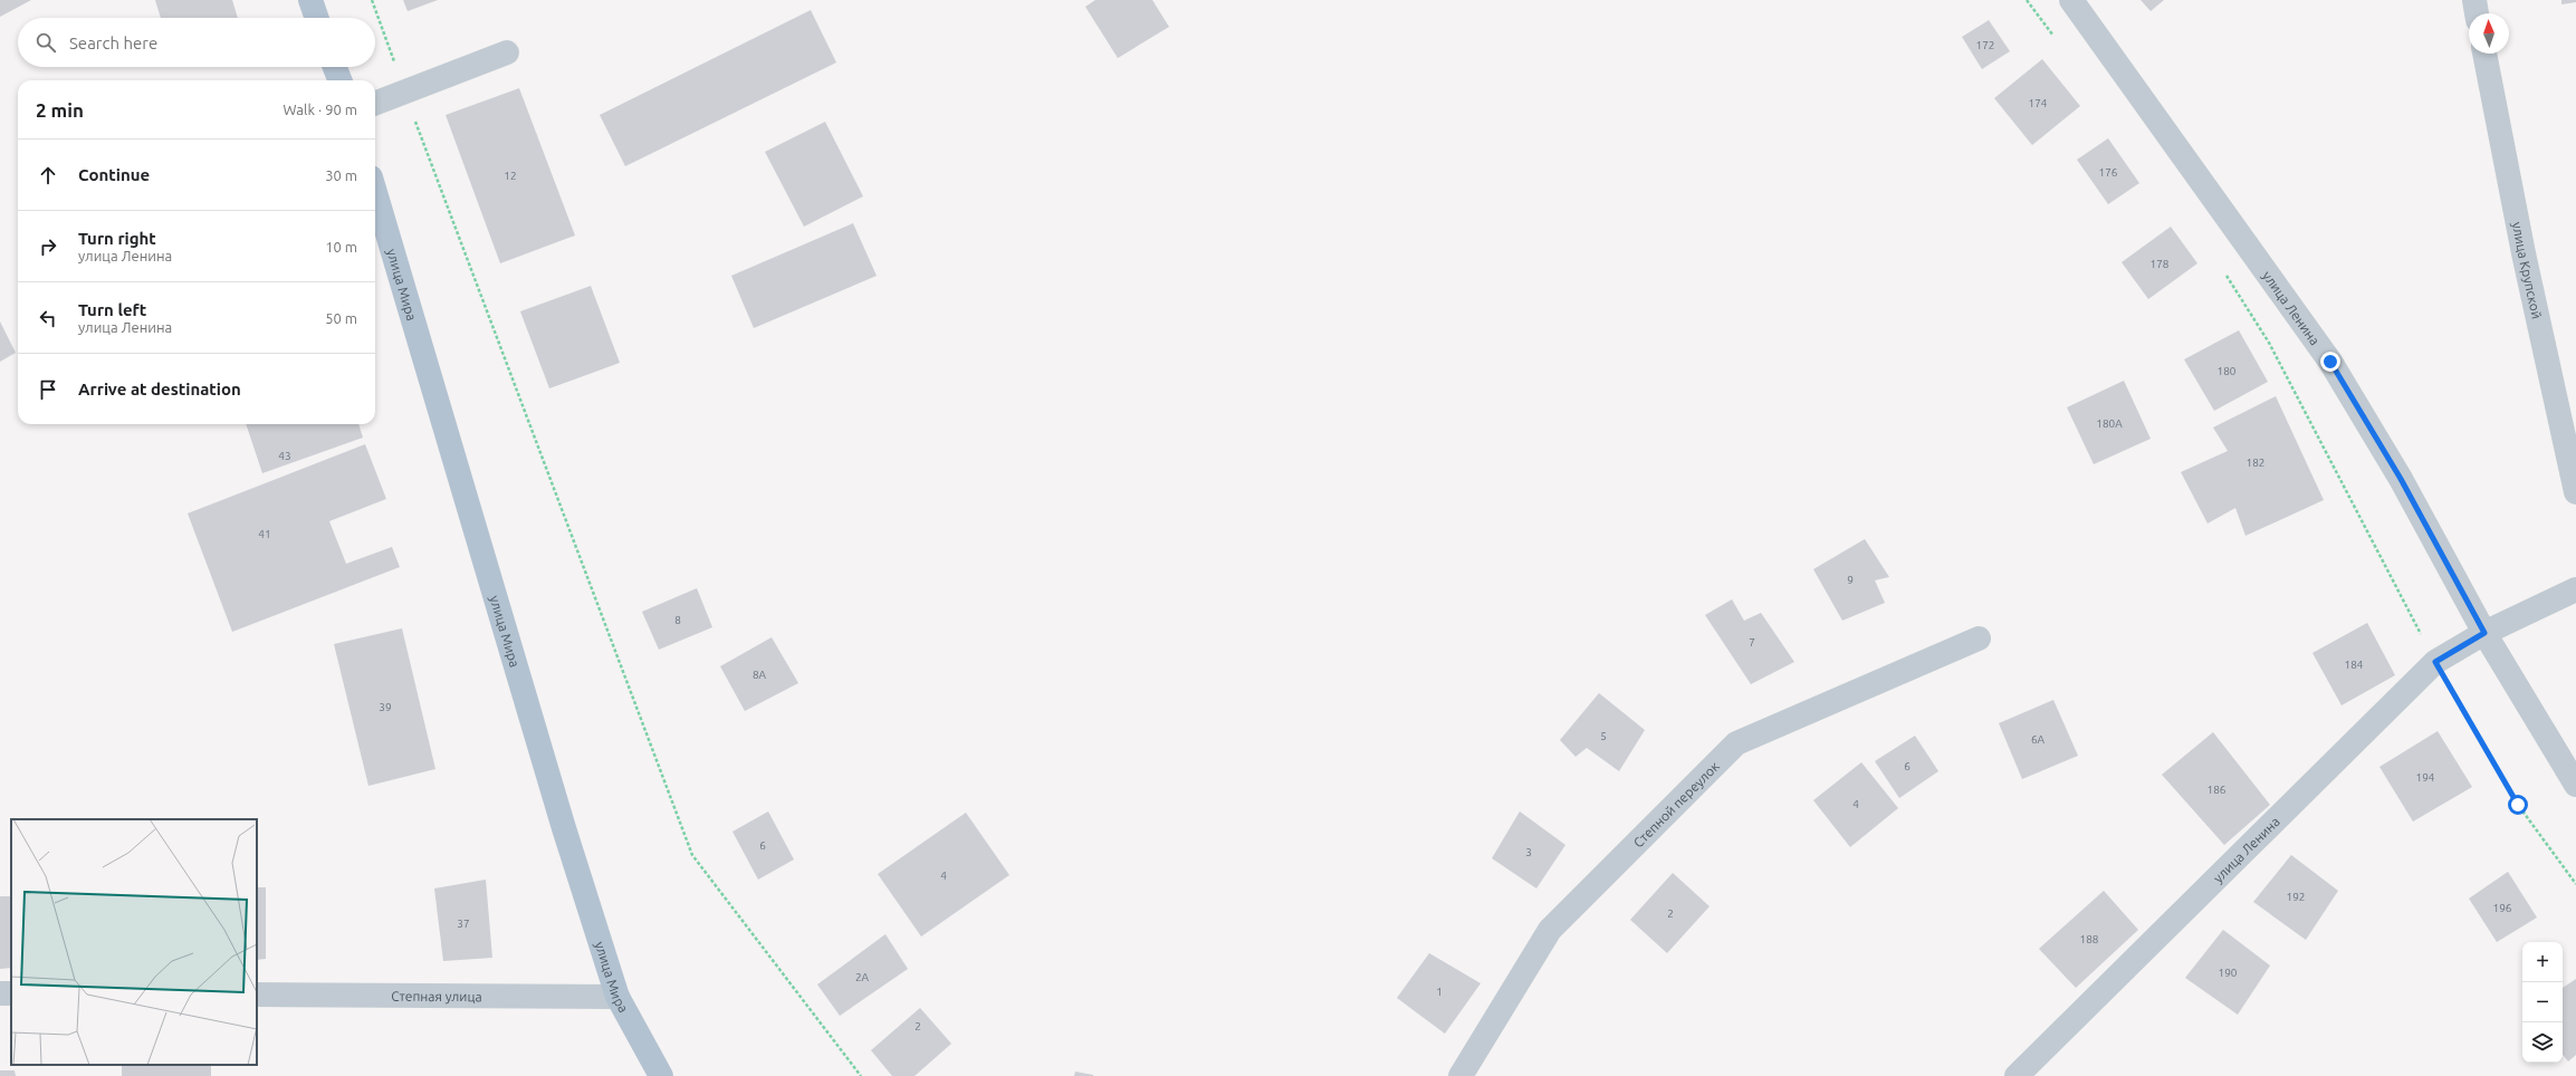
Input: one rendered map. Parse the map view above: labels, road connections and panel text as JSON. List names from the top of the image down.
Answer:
{
  "streets": {
    "main road": ["улица Мира"],
    "street": [
      "улица Крупской",
      "улица Ленина",
      "Степной переулок",
      "Степная улица"
    ]
  },
  "crossings": [
    ["улица Мира", "Степная улица"]
  ],
  "house_numbers": [
    "172",
    "174",
    "176",
    "12",
    "178",
    "180",
    "180А",
    "43",
    "182",
    "41",
    "9",
    "8",
    "7",
    "184",
    "8А",
    "39",
    "5",
    "6А",
    "6",
    "194",
    "186",
    "4",
    "6",
    "3",
    "4",
    "192",
    "196",
    "2",
    "37",
    "188",
    "190",
    "2А",
    "1",
    "2"
  ],
  "north": "top",
  "page": {
    "search": "Search here",
    "heading": ["2 min", "Walk · 90 m"],
    "list": [
      ["Continue", "30 m"],
      ["Turn right", "улица Ленина", "10 m"],
      ["Turn left", "улица Ленина", "50 m"],
      "Arrive at destination"
    ],
    "map_buttons": ["+", "−"]
  }
}
